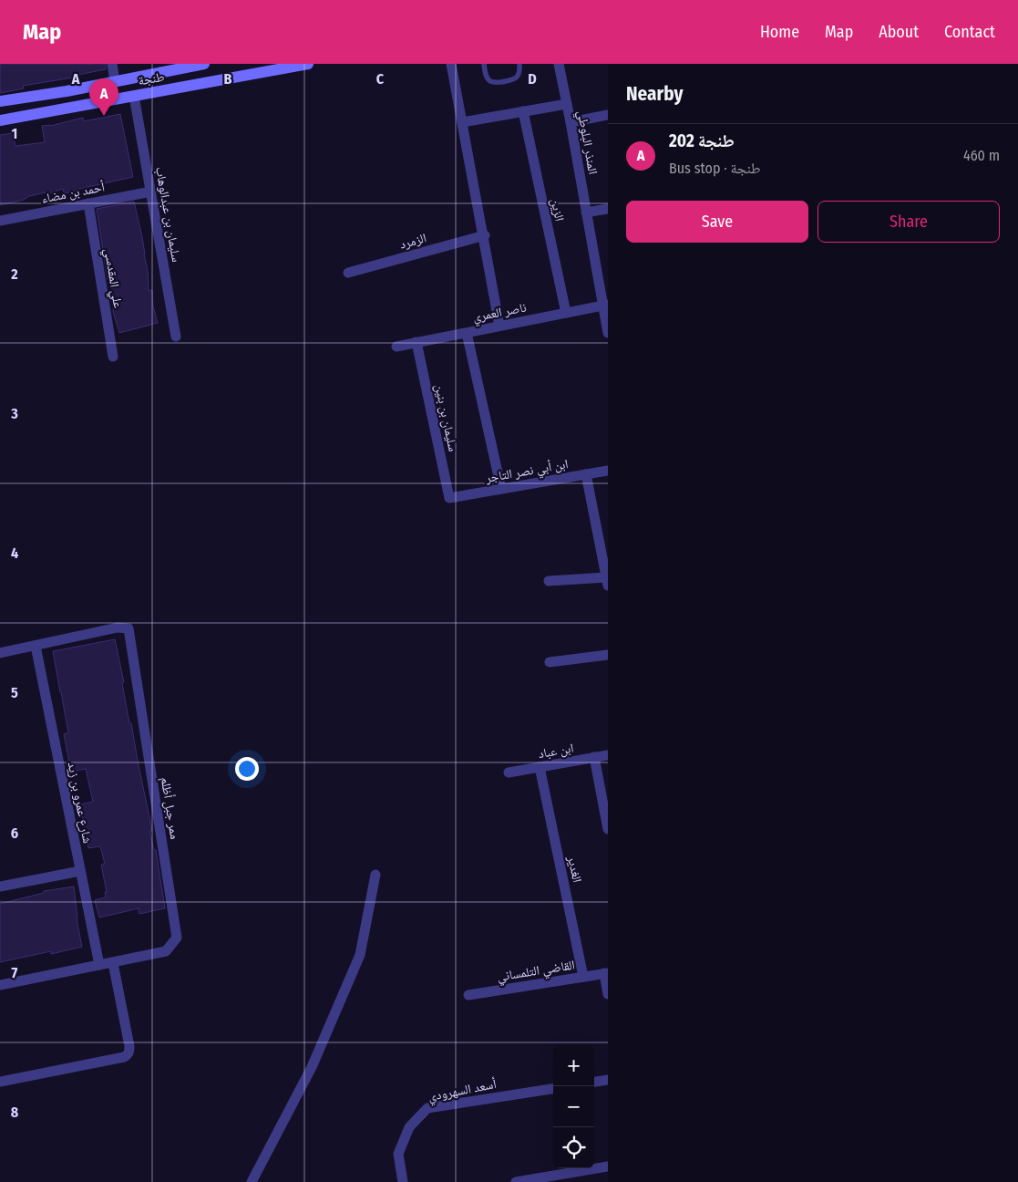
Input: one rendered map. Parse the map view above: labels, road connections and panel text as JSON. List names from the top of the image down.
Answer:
{
  "streets": {
    "street": [
      "طنجة",
      "المنذر البلوطي",
      "أحمد بن مضاء",
      "الزين",
      "سليمان بن عبدالوهاب",
      "الزمرد",
      "علي المقدسي",
      "ناصر العمري",
      "سليمان بن بنين",
      "ابن أبي نصر التاجر",
      "ابن عباد",
      "شارع عمرو بن زيد",
      "ممر جبل أظلم",
      "الغدير",
      "القاضي التلمساني",
      "أسعد السهرودي"
    ]
  },
  "crossings": [
    ["طنجة", "سليمان بن عبدالوهاب"],
    ["المنذر البلوطي", "ناصر العمري"],
    ["أحمد بن مضاء", "سليمان بن عبدالوهاب"],
    ["أحمد بن مضاء", "علي المقدسي"],
    ["الزين", "ناصر العمري"],
    ["ناصر العمري", "سليمان بن بنين"],
    ["سليمان بن بنين", "ابن أبي نصر التاجر"],
    ["ابن عباد", "الغدير"],
    ["شارع عمرو بن زيد", "ممر جبل أظلم"],
    ["الغدير", "القاضي التلمساني"]
  ],
  "page": {
    "header": "Map",
    "nav": [
      "Home",
      "Map",
      "About",
      "Contact"
    ],
    "heading": "Nearby",
    "pins": "A",
    "list": [
      {
        "mark": "A",
        "name": "طنجة 202",
        "note": "Bus stop · طنجة",
        "value": "460 m"
      }
    ],
    "buttons": ["Save", "Share"],
    "map_buttons": ["+", "−"]
  },
  "grid": {
    "columns": [
      "A",
      "B",
      "C",
      "D"
    ],
    "rows": [
      "1",
      "2",
      "3",
      "4",
      "5",
      "6",
      "7",
      "8"
    ]
  }
}
